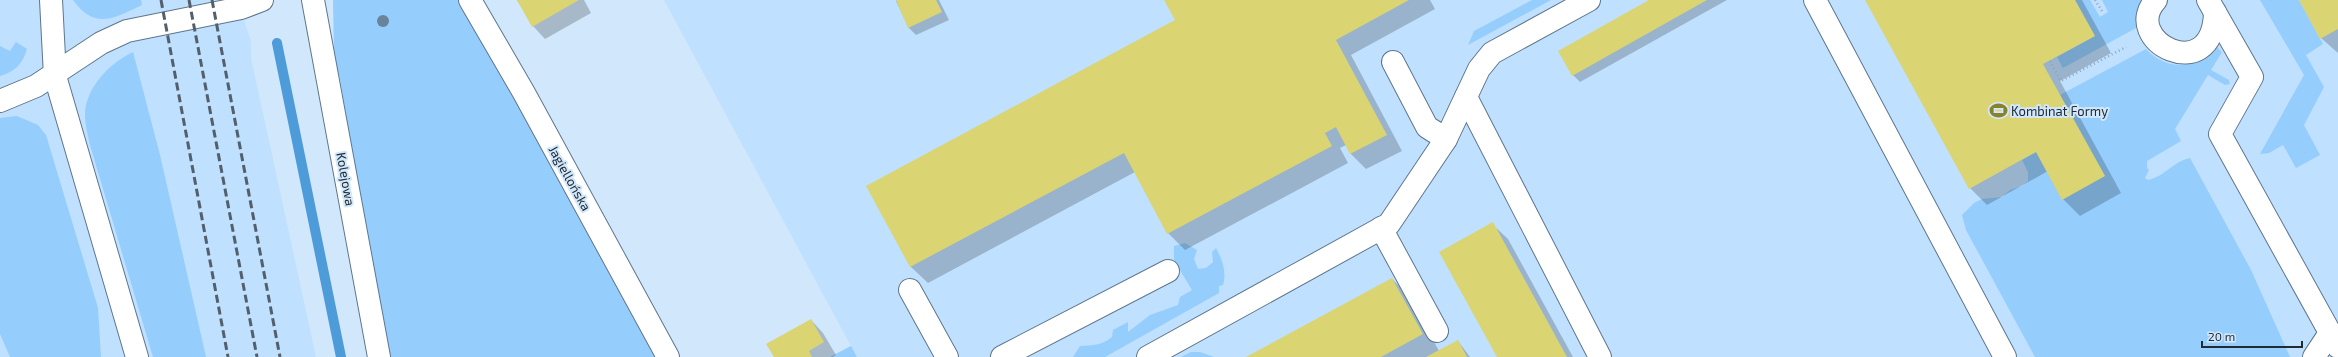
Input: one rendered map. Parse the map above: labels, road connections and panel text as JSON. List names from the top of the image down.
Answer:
{
  "streets": {
    "street": ["Jagiellońska", "Kolejowa"]
  },
  "places": {
    "sports": ["Kombinat Formy"]
  },
  "scale_bar": "20 m"
}
